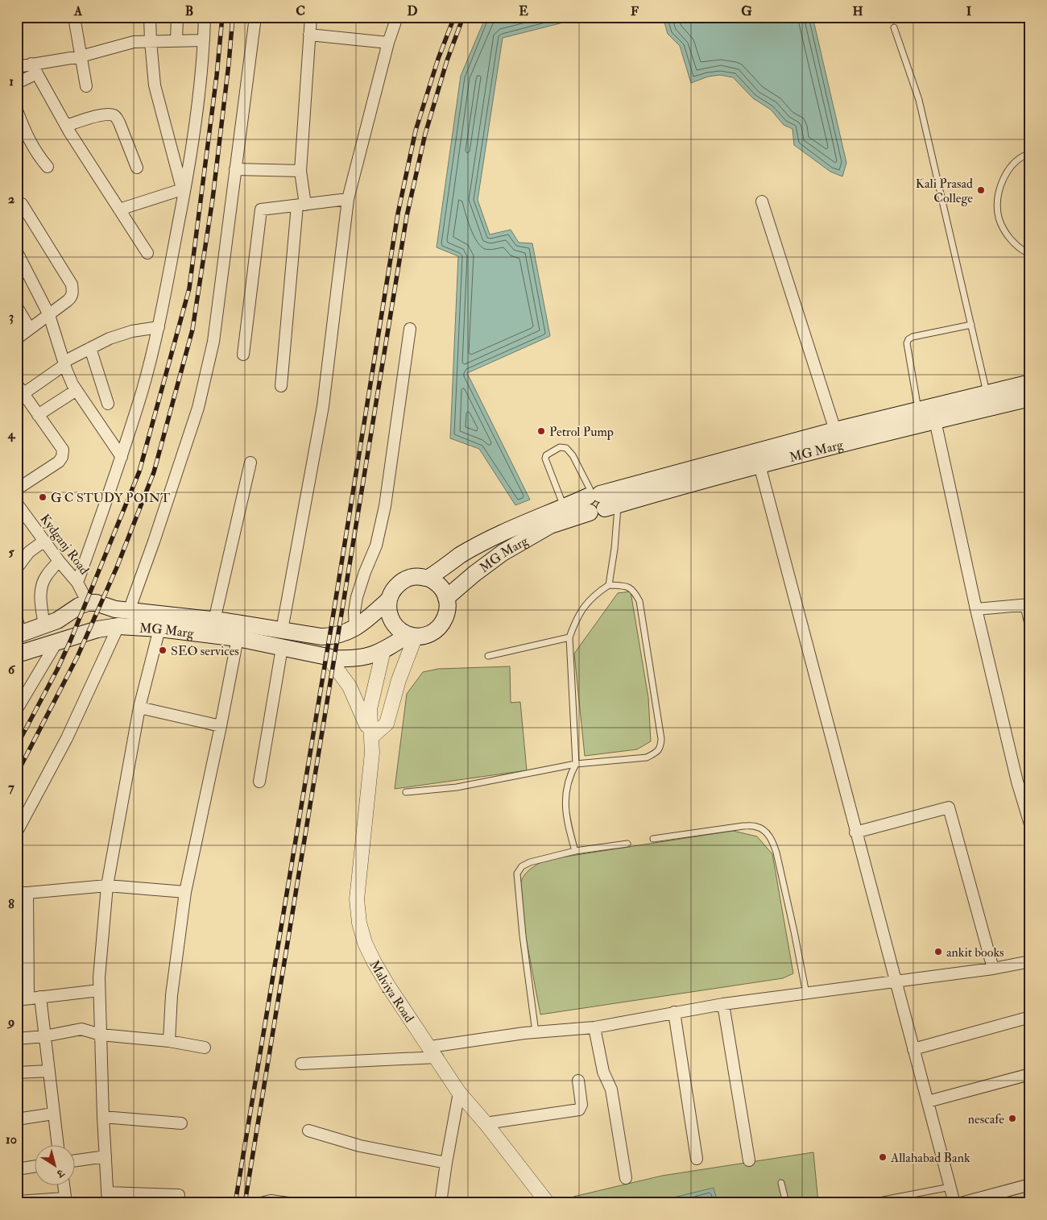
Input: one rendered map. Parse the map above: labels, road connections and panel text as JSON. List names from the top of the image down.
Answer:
{
  "streets": {
    "main road": ["MG Marg"],
    "street": ["Kydganj Road", "Malviya Road"]
  },
  "crossings": [
    ["MG Marg", "Kydganj Road"],
    ["MG Marg", "Malviya Road"]
  ],
  "places": [
    "Kali Prasad College",
    "Petrol Pump",
    "G C STUDY POINT",
    "SEO services",
    "ankit books",
    "nescafe",
    "Allahabad Bank"
  ],
  "north": "bottom right",
  "grid": {
    "columns": [
      "A",
      "B",
      "C",
      "D",
      "E",
      "F",
      "G",
      "H",
      "I"
    ],
    "rows": [
      "1",
      "2",
      "3",
      "4",
      "5",
      "6",
      "7",
      "8",
      "9",
      "10"
    ]
  }
}
